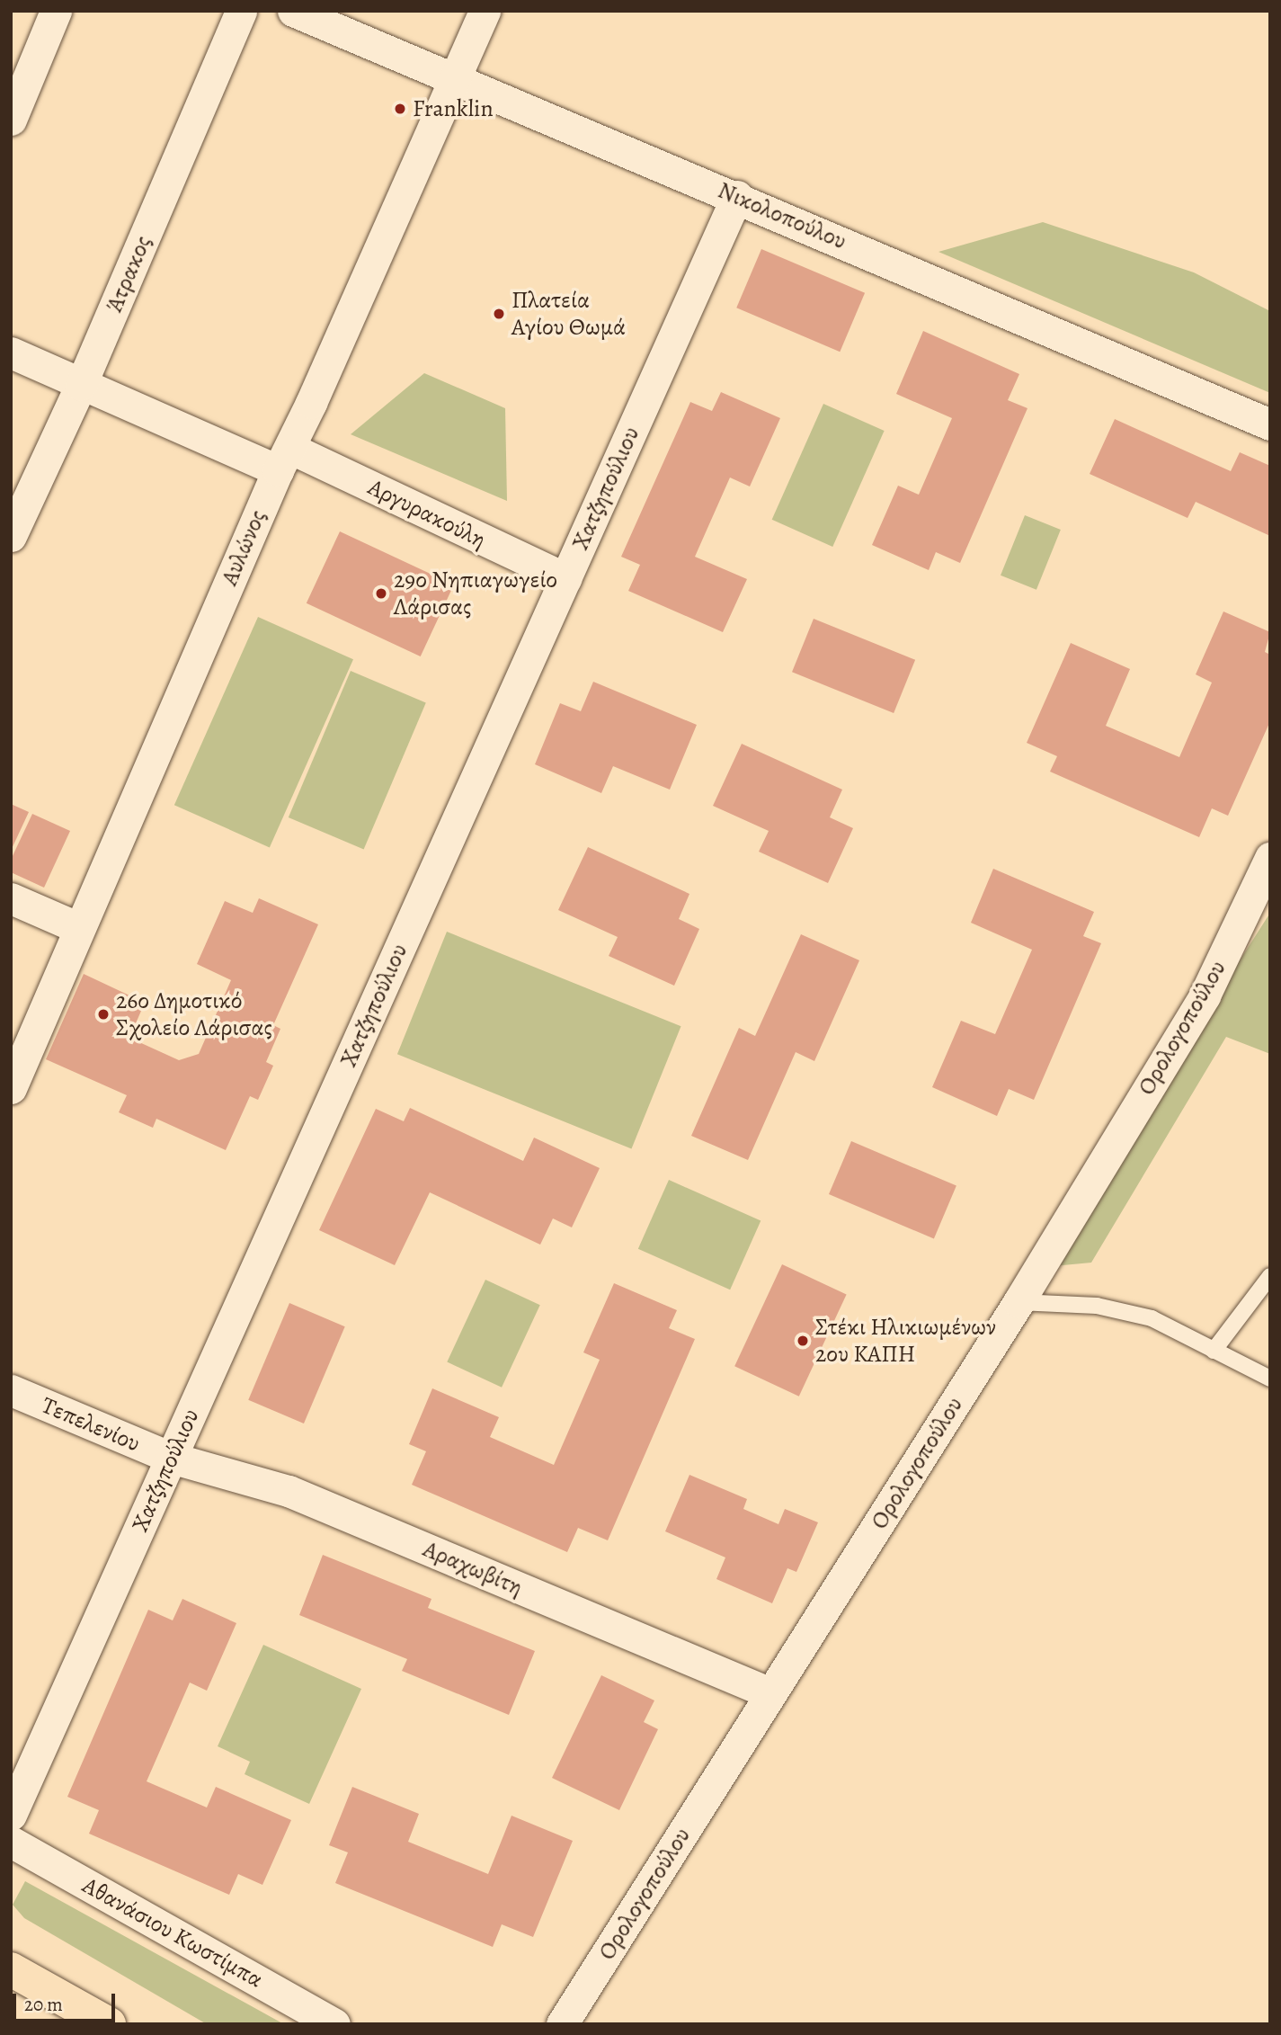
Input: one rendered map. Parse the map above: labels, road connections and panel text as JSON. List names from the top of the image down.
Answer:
{
  "streets": {
    "street": [
      "Νικολοπούλου",
      "Άτρακος",
      "Χατζηπούλιου",
      "Αργυρακούλη",
      "Αυλώνος",
      "Ορολογοπούλου",
      "Τεπελενίου",
      "Αραχωβίτη",
      "Αθανάσιου Κωστίμπα"
    ]
  },
  "crossings": [
    ["Νικολοπούλου", "Χατζηπούλιου"],
    ["Νικολοπούλου", "Αυλώνος"],
    ["Άτρακος", "Αργυρακούλη"],
    ["Χατζηπούλιου", "Αργυρακούλη"],
    ["Χατζηπούλιου", "Τεπελενίου"],
    ["Χατζηπούλιου", "Αραχωβίτη"],
    ["Αργυρακούλη", "Αυλώνος"],
    ["Ορολογοπούλου", "Αραχωβίτη"],
    ["Τεπελενίου", "Αραχωβίτη"]
  ],
  "places": [
    "Franklin",
    "Πλατεία Αγίου Θωμά",
    "29ο Νηπιαγωγείο Λάρισας",
    "26ο Δημοτικό Σχολείο Λάρισας",
    "Στέκι Ηλικιωμένων 2ου ΚΑΠΗ"
  ],
  "scale_bar": "20 m"
}
